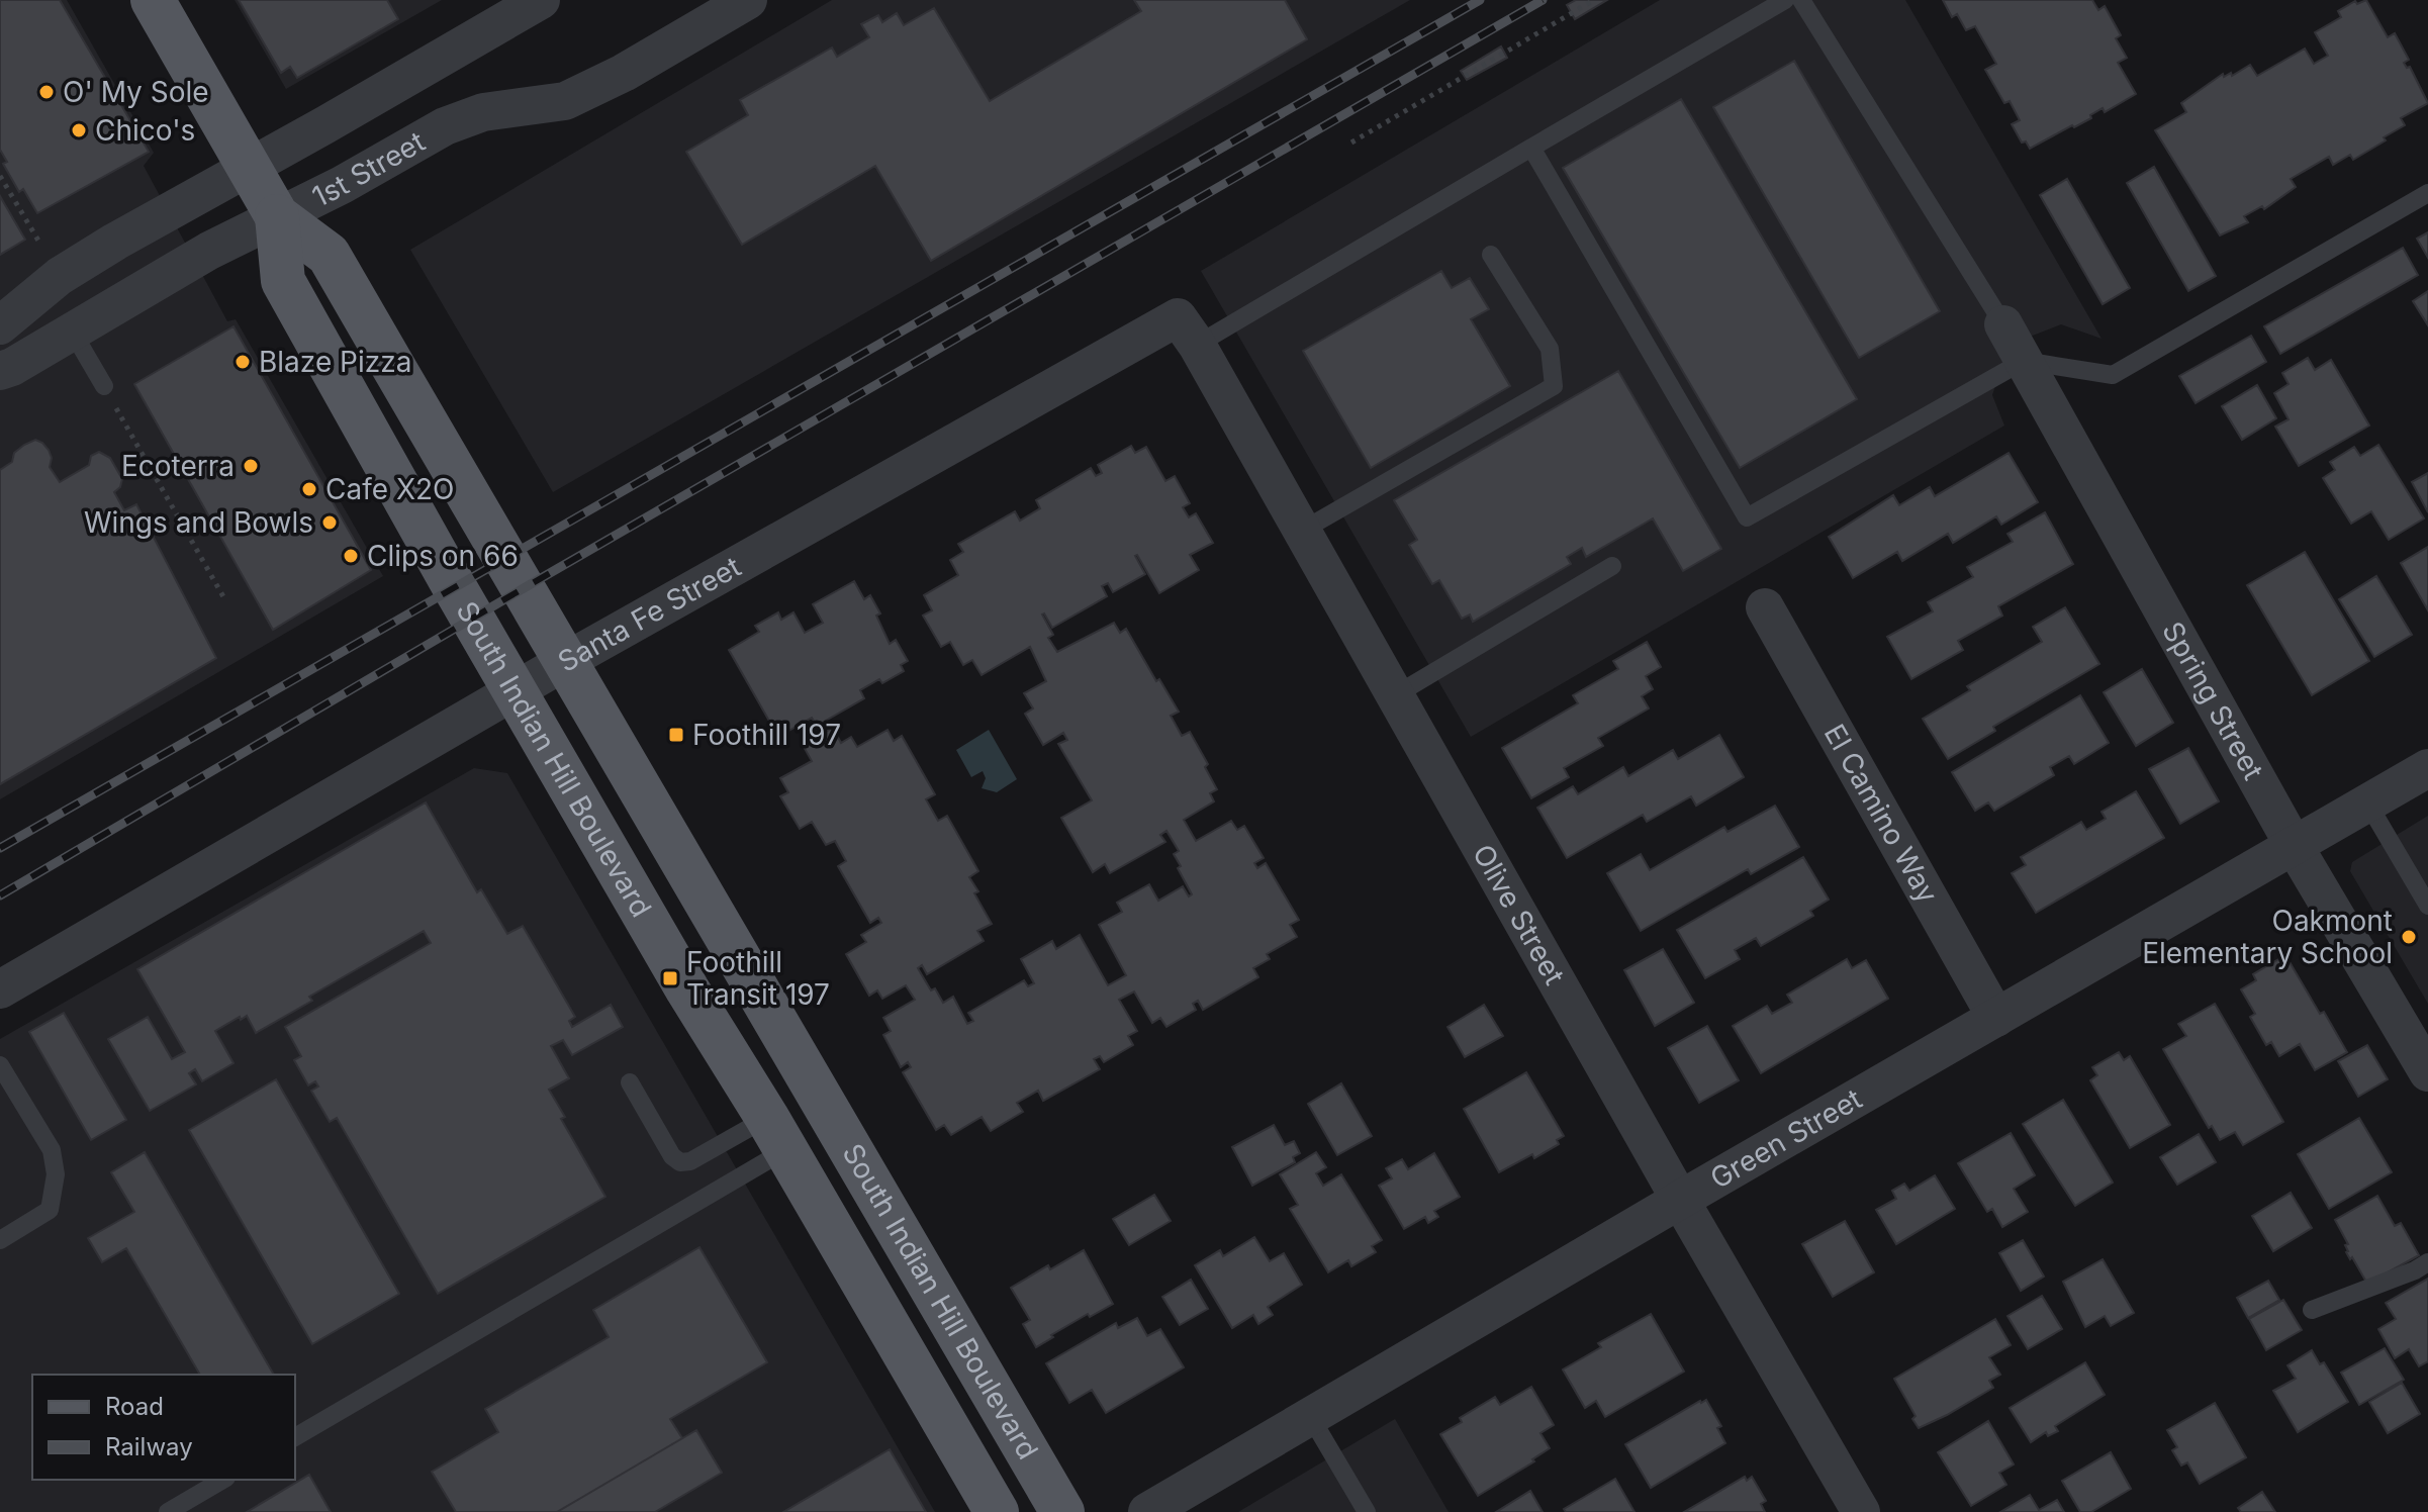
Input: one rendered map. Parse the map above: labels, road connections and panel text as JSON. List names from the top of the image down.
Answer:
{
  "streets": {
    "main road": ["South Indian Hill Boulevard"],
    "street": [
      "1st Street",
      "Santa Fe Street",
      "Spring Street",
      "El Camino Way",
      "Olive Street",
      "Green Street"
    ]
  },
  "crossings": [
    ["1st Street", "South Indian Hill Boulevard"],
    ["Santa Fe Street", "South Indian Hill Boulevard"],
    ["Santa Fe Street", "Olive Street"],
    ["Spring Street", "Green Street"],
    ["El Camino Way", "Green Street"],
    ["Olive Street", "Green Street"]
  ],
  "places": {
    "other": [
      "O' My Sole",
      "Chico's",
      "Blaze Pizza",
      "Ecoterra",
      "Cafe X2O",
      "Wings and Bowls",
      "Clips on 66",
      "Oakmont Elementary School"
    ],
    "transit": ["Foothill 197", "Foothill Transit 197"]
  },
  "legend": ["Road", "Railway"]
}
